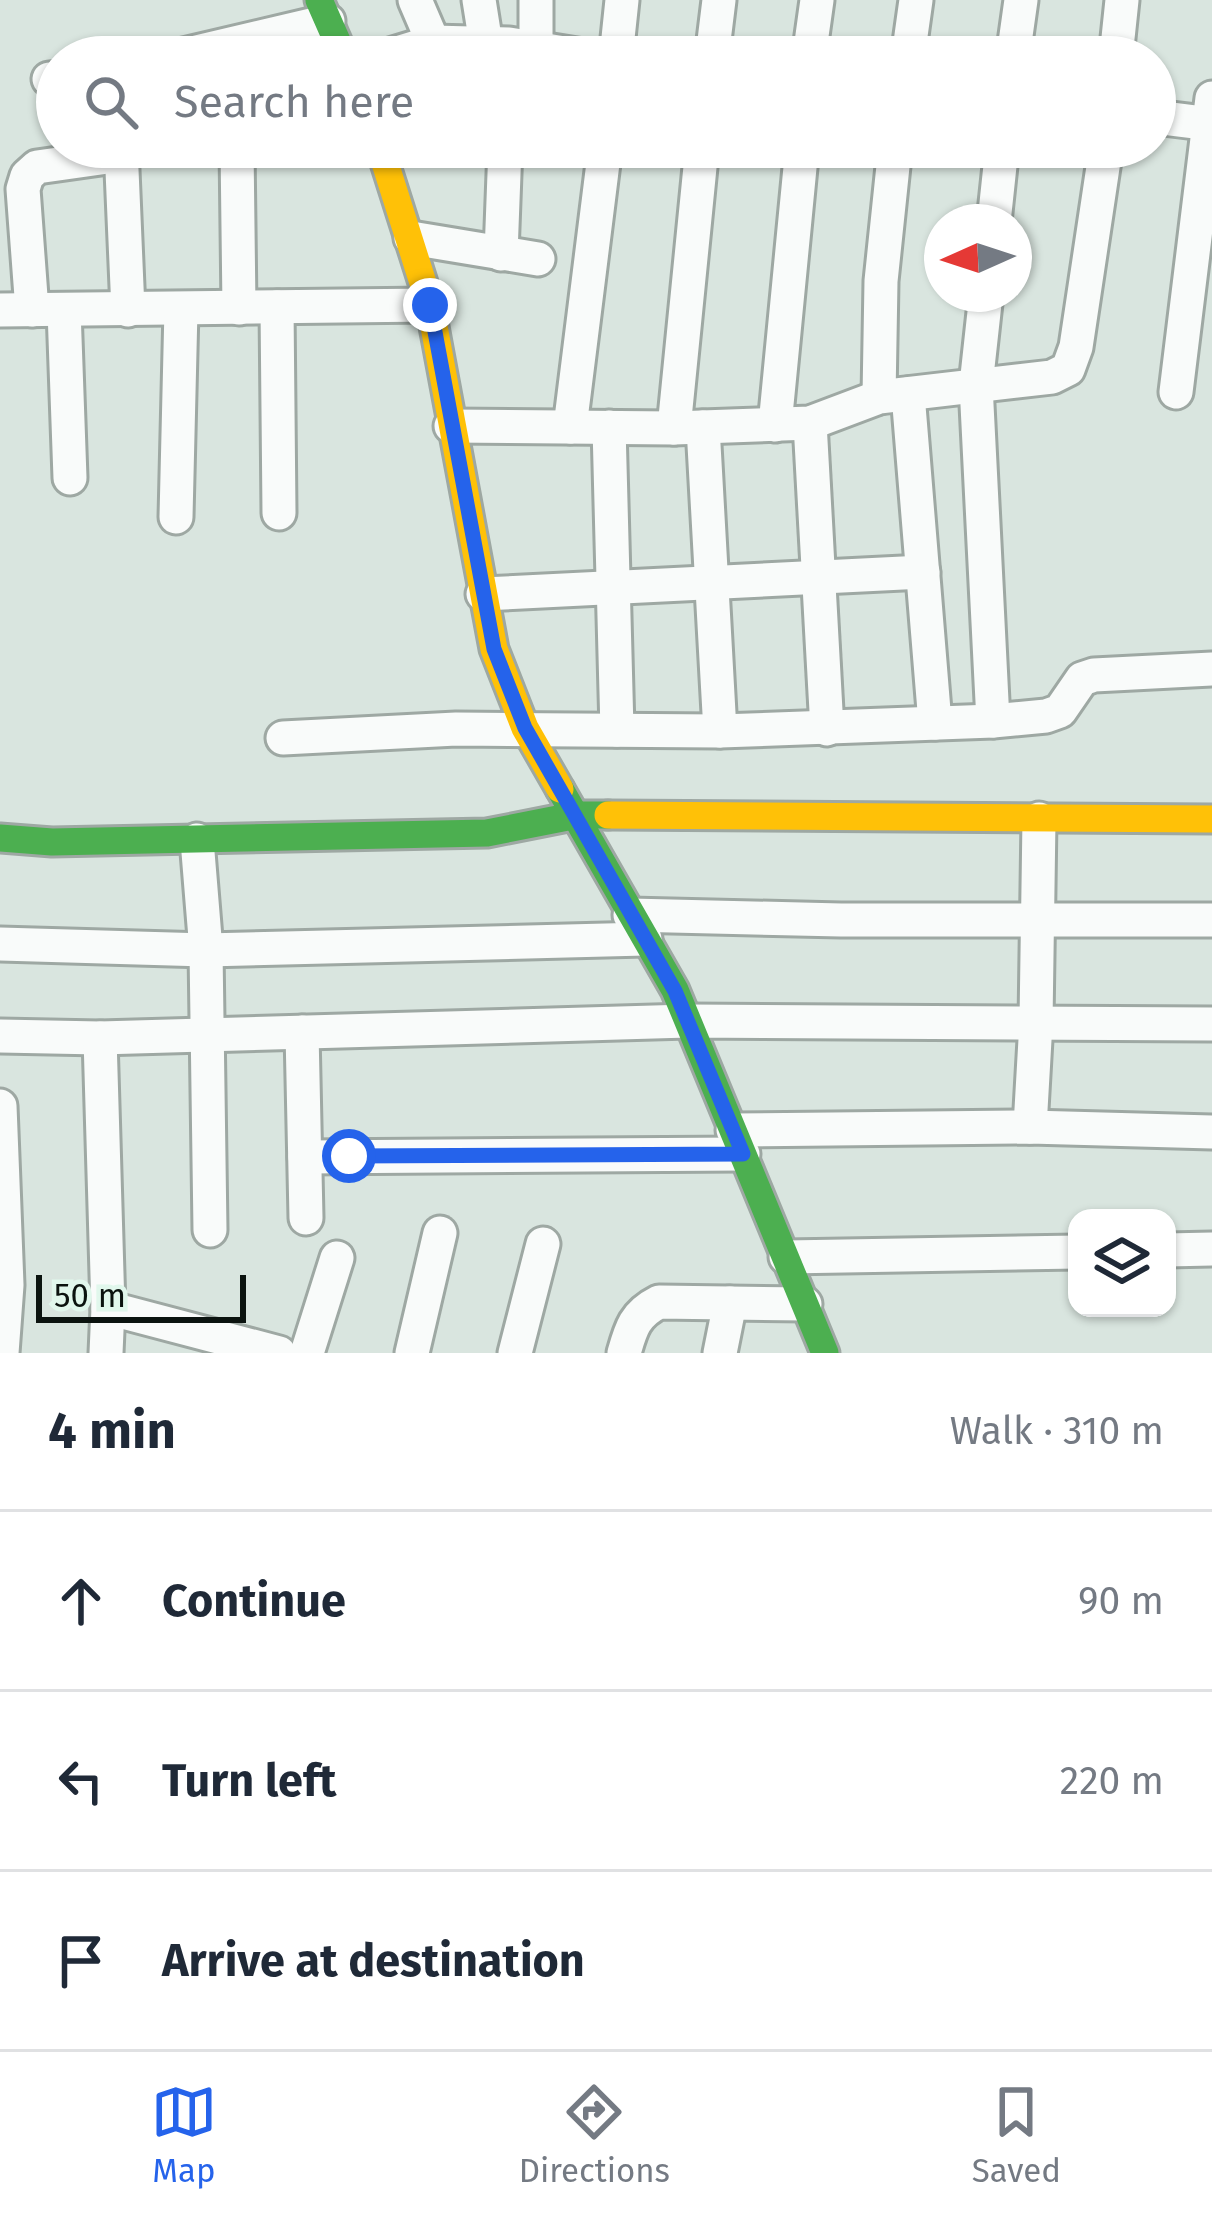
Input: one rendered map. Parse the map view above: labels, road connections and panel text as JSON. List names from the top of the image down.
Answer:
{
  "scale_bar": "50 m",
  "north": "left",
  "page": {
    "search": "Search here",
    "scale": "50 m",
    "heading": ["4 min", "Walk · 310 m"],
    "list": [
      ["Continue", "90 m"],
      ["Turn left", "220 m"],
      "Arrive at destination"
    ],
    "nav": ["Map", "Directions", "Saved"]
  }
}
